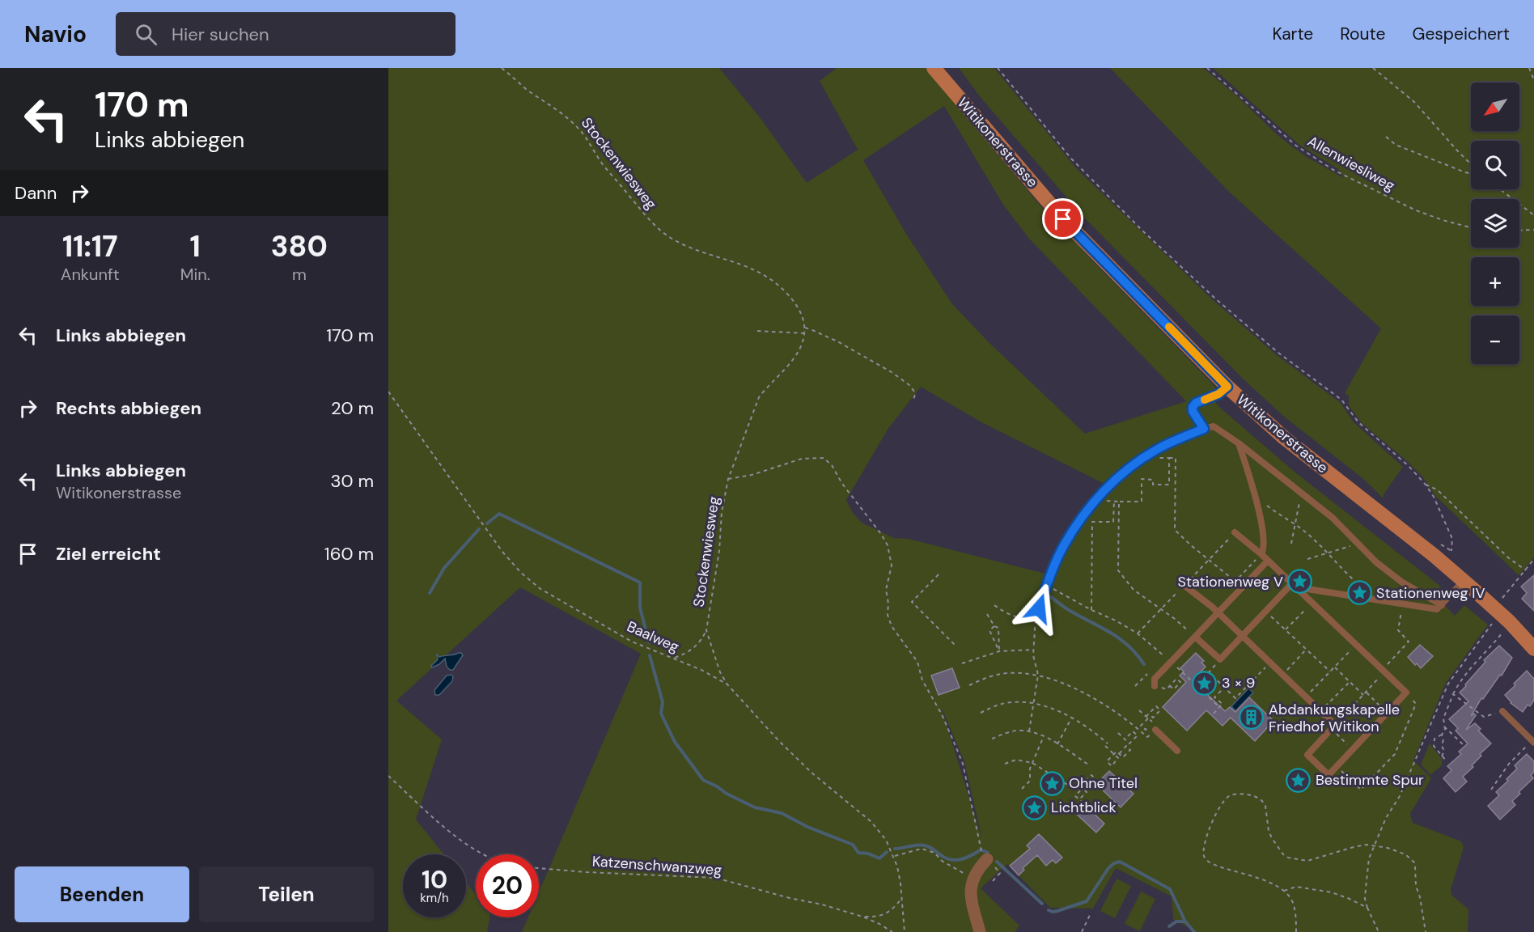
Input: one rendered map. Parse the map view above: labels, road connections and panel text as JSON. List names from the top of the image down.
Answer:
{
  "streets": {
    "main road": ["Witikonerstrasse"],
    "path": [
      "Stockenwiesweg",
      "Allenwiesliweg",
      "Baalweg",
      "Katzenschwanzweg"
    ]
  },
  "crossings": [
    ["Stockenwiesweg", "Baalweg"]
  ],
  "places": {
    "place": [
      "Stationenweg V",
      "Stationenweg IV",
      "3 × 9",
      "Bestimmte Spur",
      "Ohne Titel",
      "Lichtblick"
    ],
    "building": ["Abdankungskapelle Friedhof Witikon"]
  },
  "north": "bottom left",
  "page": {
    "header": "Navio",
    "search": "Hier suchen",
    "nav": ["Karte", "Route", "Gespeichert"],
    "turn": ["170 m", "Links abbiegen"],
    "map_buttons": ["+", "−"],
    "then": "Dann",
    "eta": [
      "11:17",
      "Ankunft",
      "1",
      "Min.",
      "380",
      "m"
    ],
    "list": [
      {
        "name": "Links abbiegen",
        "value": "170 m"
      },
      {
        "name": "Rechts abbiegen",
        "value": "20 m"
      },
      {
        "name": "Links abbiegen",
        "note": "Witikonerstrasse",
        "value": "30 m"
      },
      {
        "name": "Ziel erreicht",
        "value": "160 m"
      }
    ],
    "speed": "10 km/h",
    "limit": "20",
    "buttons": ["Beenden", "Teilen"]
  }
}
